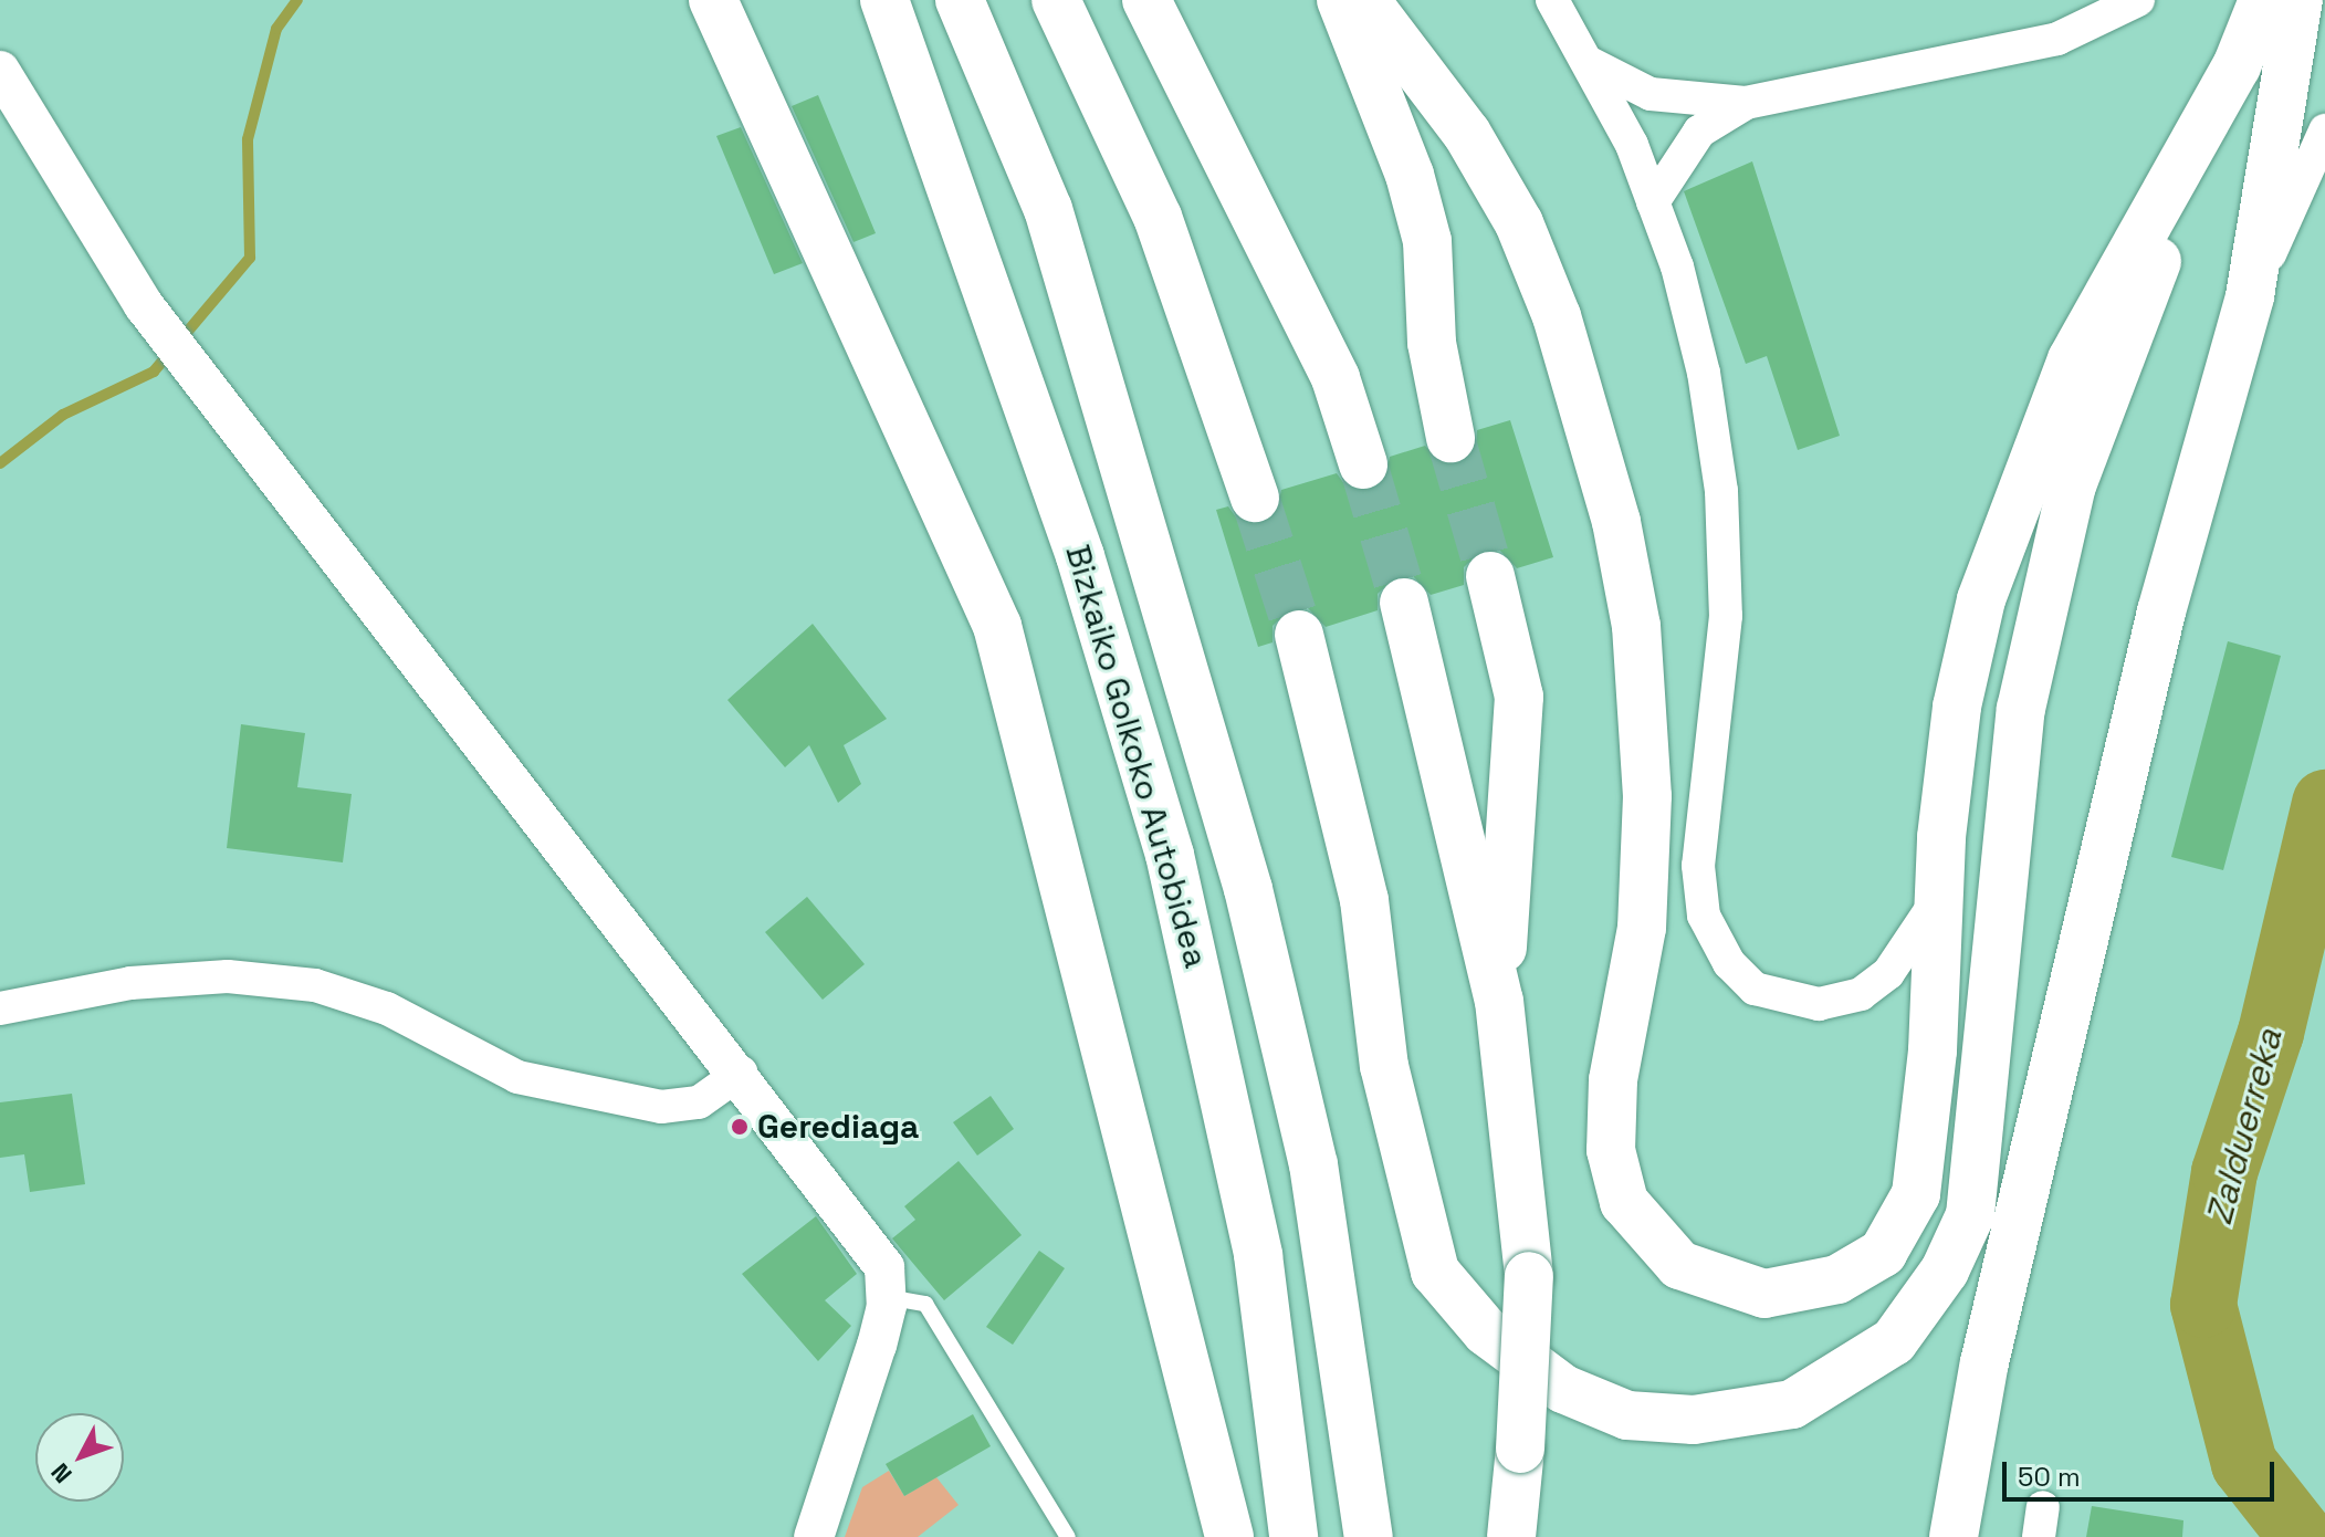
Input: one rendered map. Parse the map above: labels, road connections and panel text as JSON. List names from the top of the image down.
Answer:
{
  "streets": {
    "highway": ["Bizkaiko Golkoko Autobidea"]
  },
  "water": ["Zalduerreka"],
  "places": ["Gerediaga"],
  "scale_bar": "50 m",
  "north": "bottom left"
}
